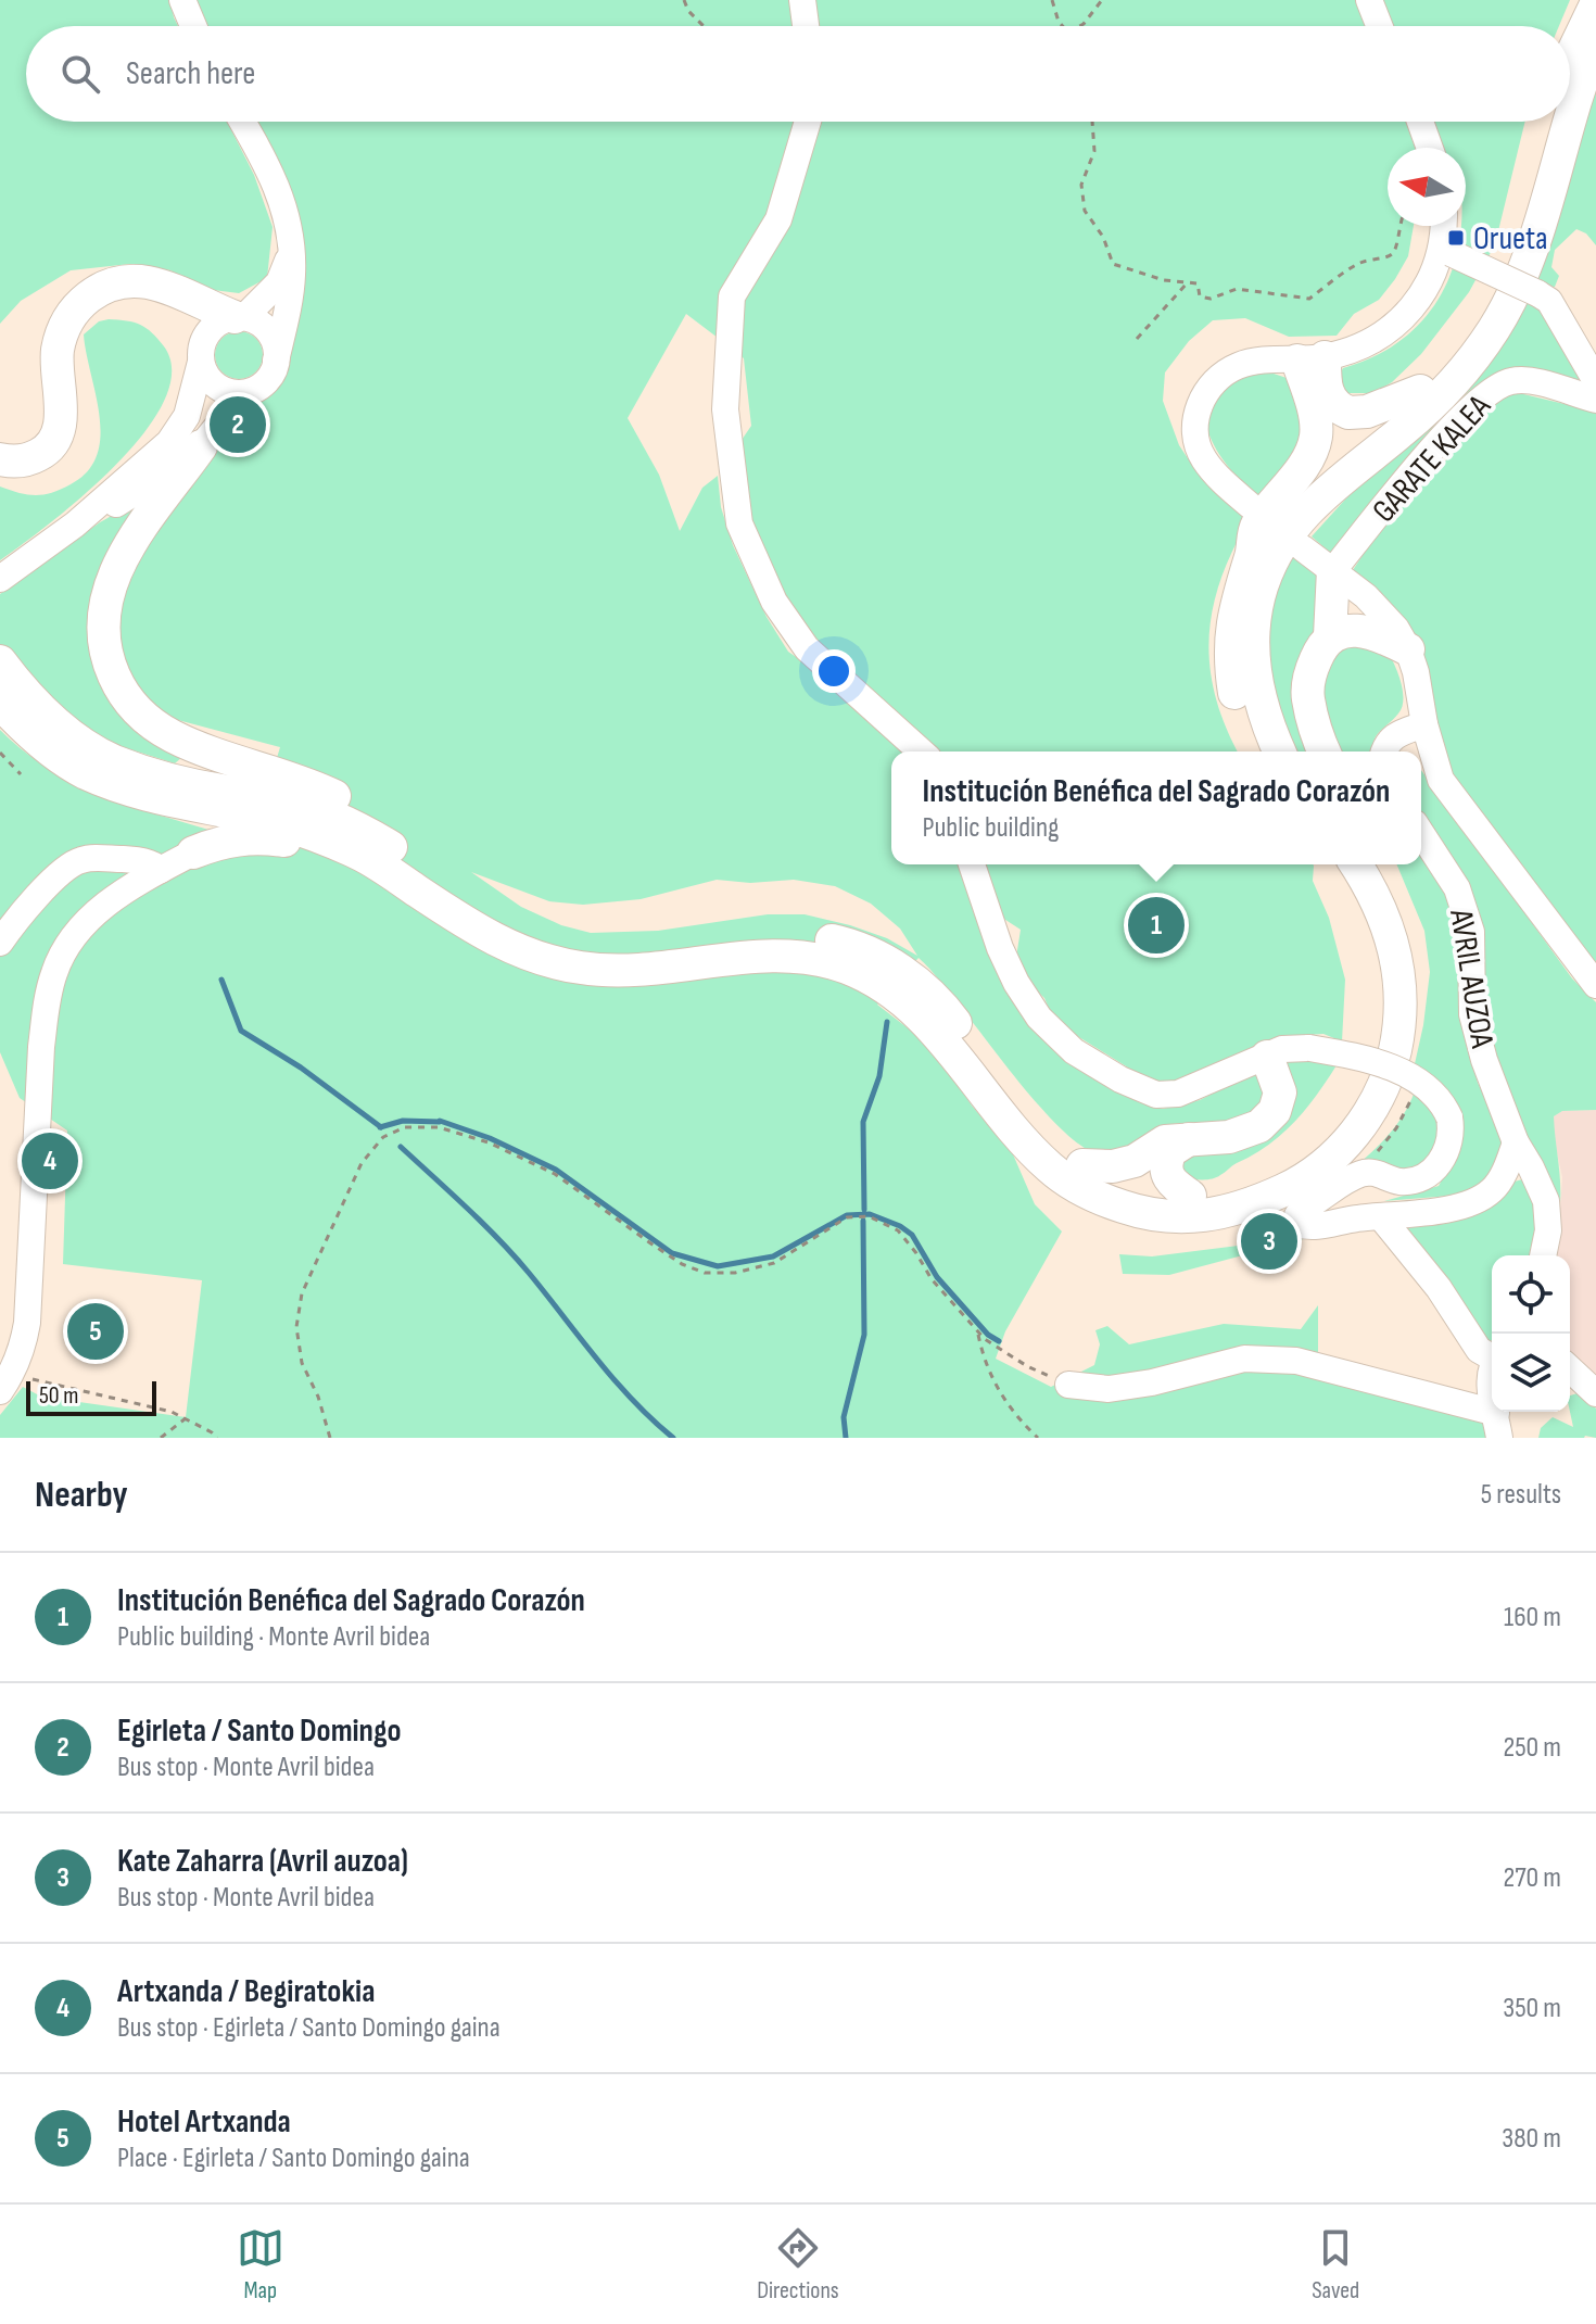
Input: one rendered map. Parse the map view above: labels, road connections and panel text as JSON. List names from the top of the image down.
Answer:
{
  "streets": {
    "street": ["GARATE KALEA", "AVRIL AUZOA"]
  },
  "places": {
    "transit": ["Orueta"]
  },
  "scale_bar": "50 m",
  "north": "left",
  "page": {
    "search": "Search here",
    "pins": [
      "2",
      "1",
      "4",
      "3",
      "5"
    ],
    "popup": ["Institución Benéfica del Sagrado Corazón", "Public building"],
    "scale": "50 m",
    "heading": ["Nearby", "5 results"],
    "list": [
      {
        "mark": "1",
        "name": "Institución Benéfica del Sagrado Corazón",
        "note": "Public building · Monte Avril bidea",
        "value": "160 m"
      },
      {
        "mark": "2",
        "name": "Egirleta / Santo Domingo",
        "note": "Bus stop · Monte Avril bidea",
        "value": "250 m"
      },
      {
        "mark": "3",
        "name": "Kate Zaharra (Avril auzoa)",
        "note": "Bus stop · Monte Avril bidea",
        "value": "270 m"
      },
      {
        "mark": "4",
        "name": "Artxanda / Begiratokia",
        "note": "Bus stop · Egirleta / Santo Domingo gaina",
        "value": "350 m"
      },
      {
        "mark": "5",
        "name": "Hotel Artxanda",
        "note": "Place · Egirleta / Santo Domingo gaina",
        "value": "380 m"
      }
    ],
    "nav": ["Map", "Directions", "Saved"]
  }
}
